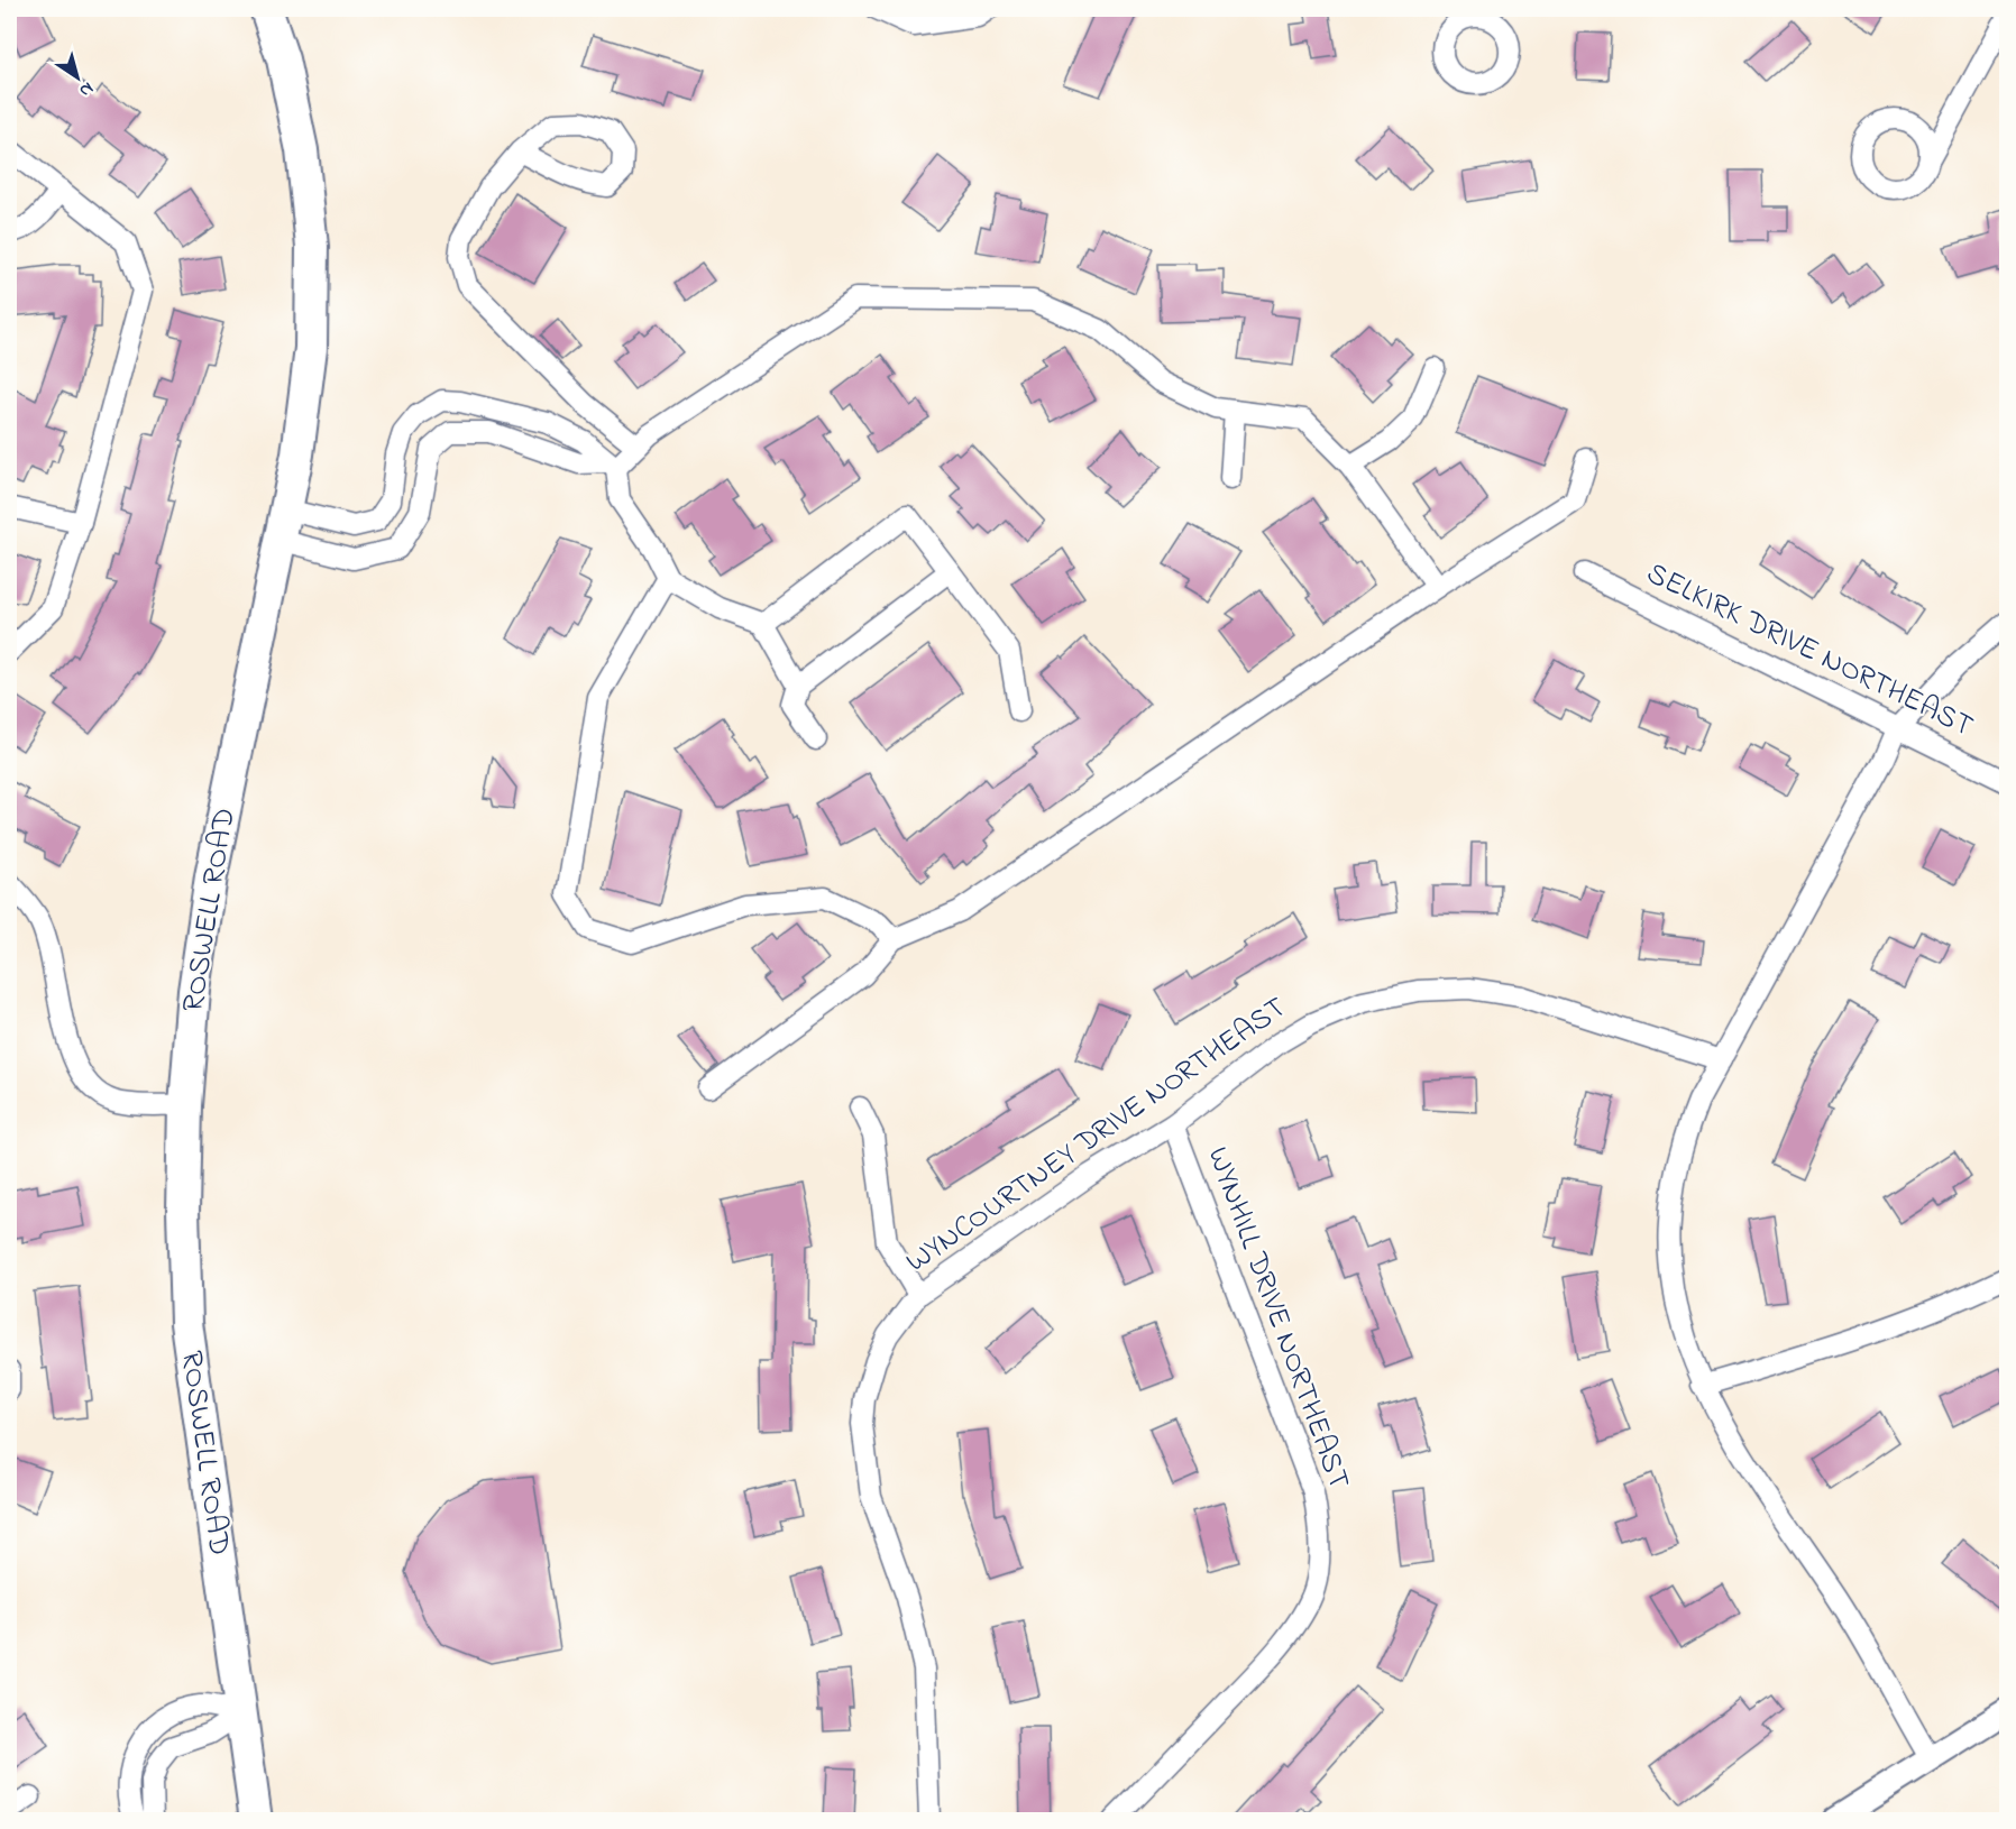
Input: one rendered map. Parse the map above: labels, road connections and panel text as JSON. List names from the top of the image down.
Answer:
{
  "streets": {
    "main road": ["ROSWELL ROAD"],
    "street": ["SELKIRK DRIVE NORTHEAST", "WYNCOURTNEY DRIVE NORTHEAST", "WYNHILL DRIVE NORTHEAST"]
  },
  "crossings": [
    ["WYNCOURTNEY DRIVE NORTHEAST", "WYNHILL DRIVE NORTHEAST"]
  ],
  "north": "bottom right"
}
